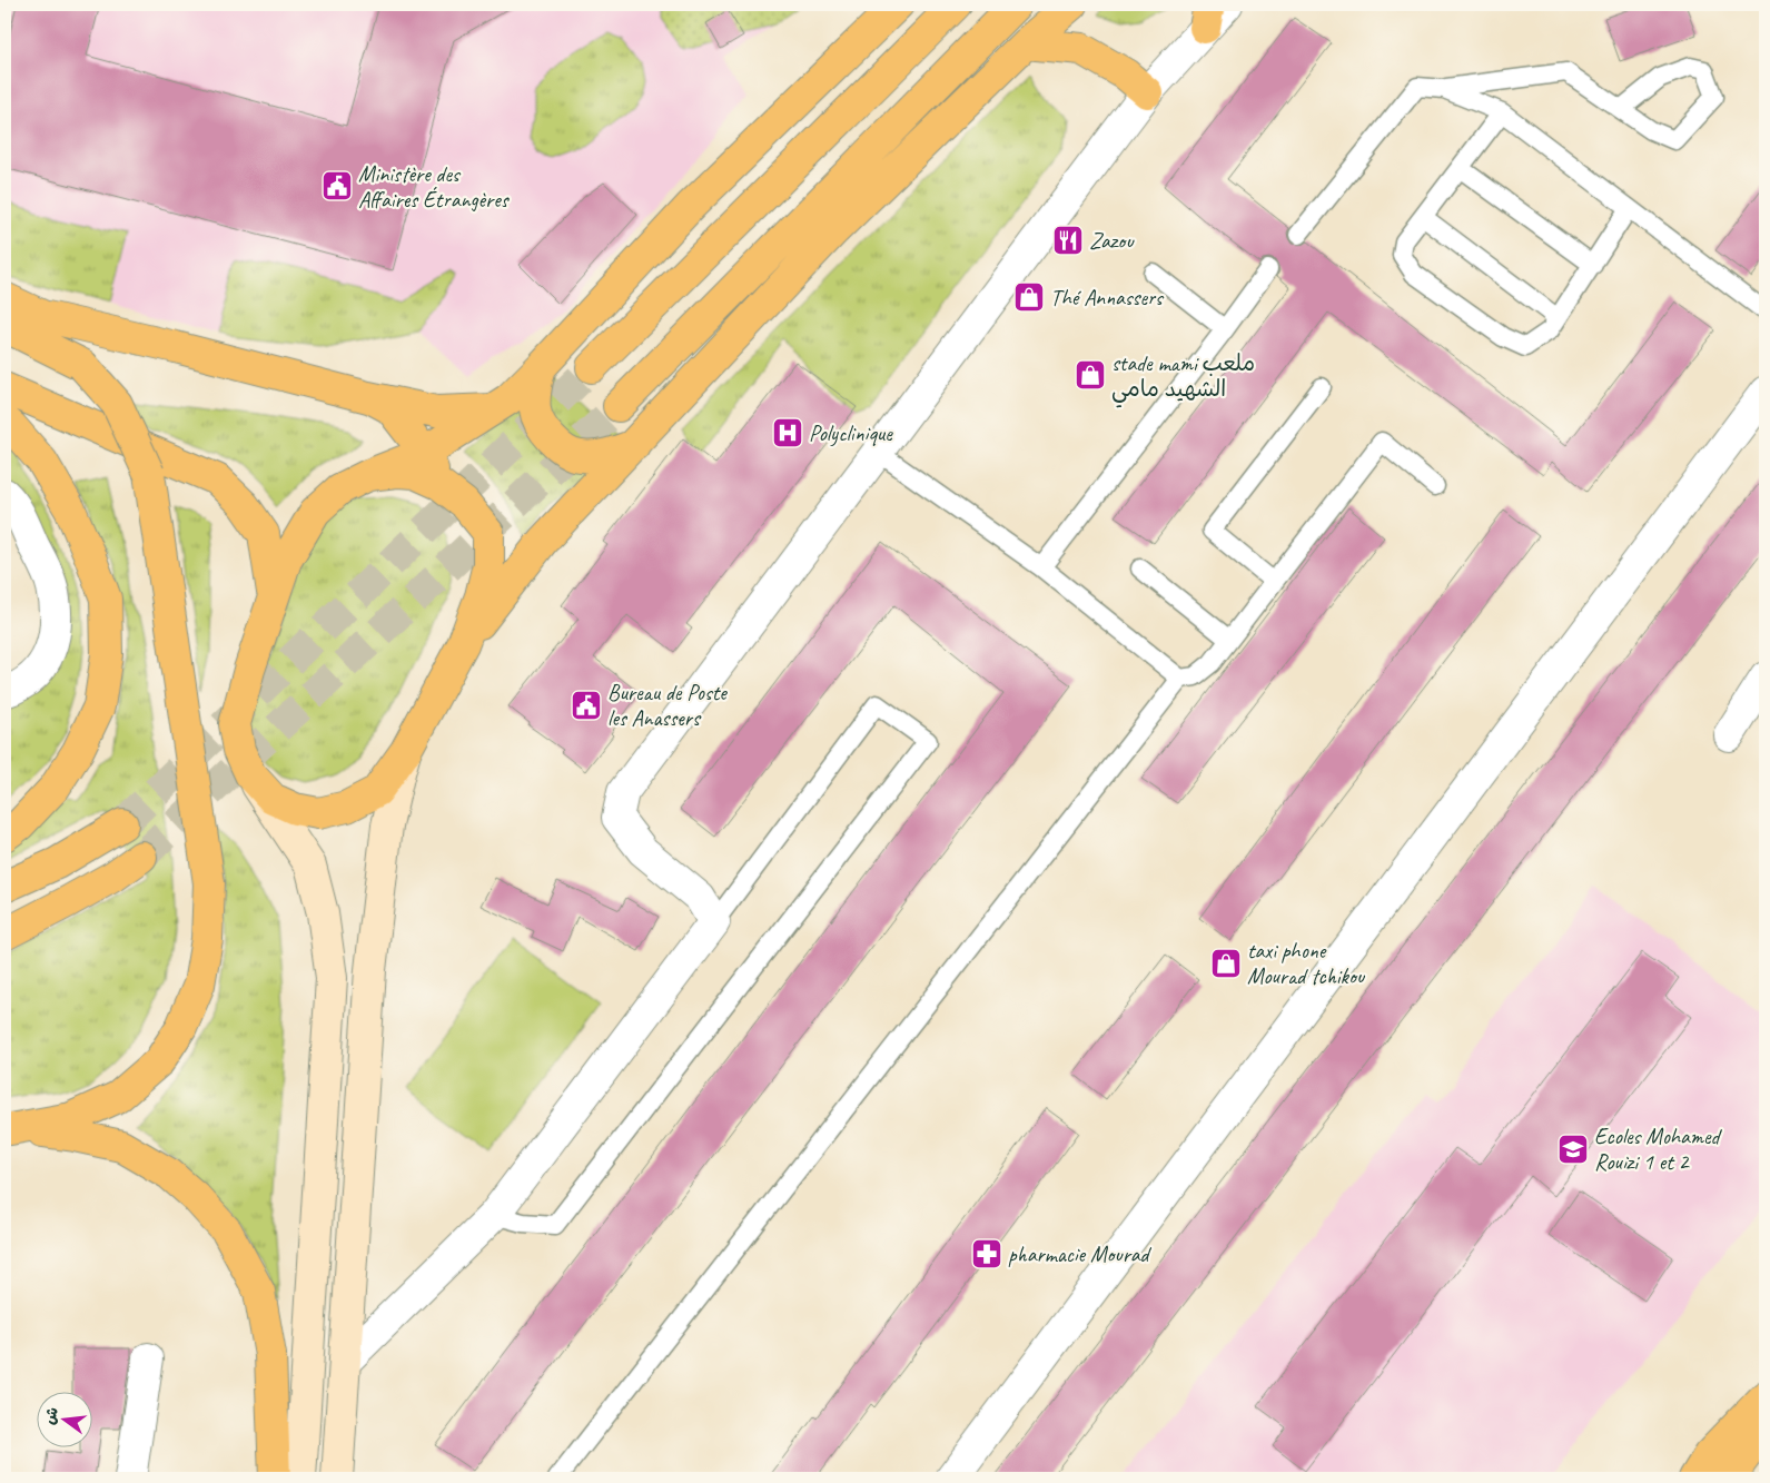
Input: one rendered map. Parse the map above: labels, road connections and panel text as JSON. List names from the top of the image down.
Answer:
{
  "places": {
    "public building": ["Ministère des Affaires Étrangères", "Bureau de Poste les Anassers"],
    "restaurant": ["Zazou"],
    "shop": ["Thé Annassers", "stade mami ملعب الشهيد مامي", "taxi phone Mourad tchikou"],
    "hospital": ["Polyclinique"],
    "school or university": ["Ecoles Mohamed Rouizi 1 et 2"],
    "pharmacy": ["pharmacie Mourad"]
  },
  "north": "left"
}
